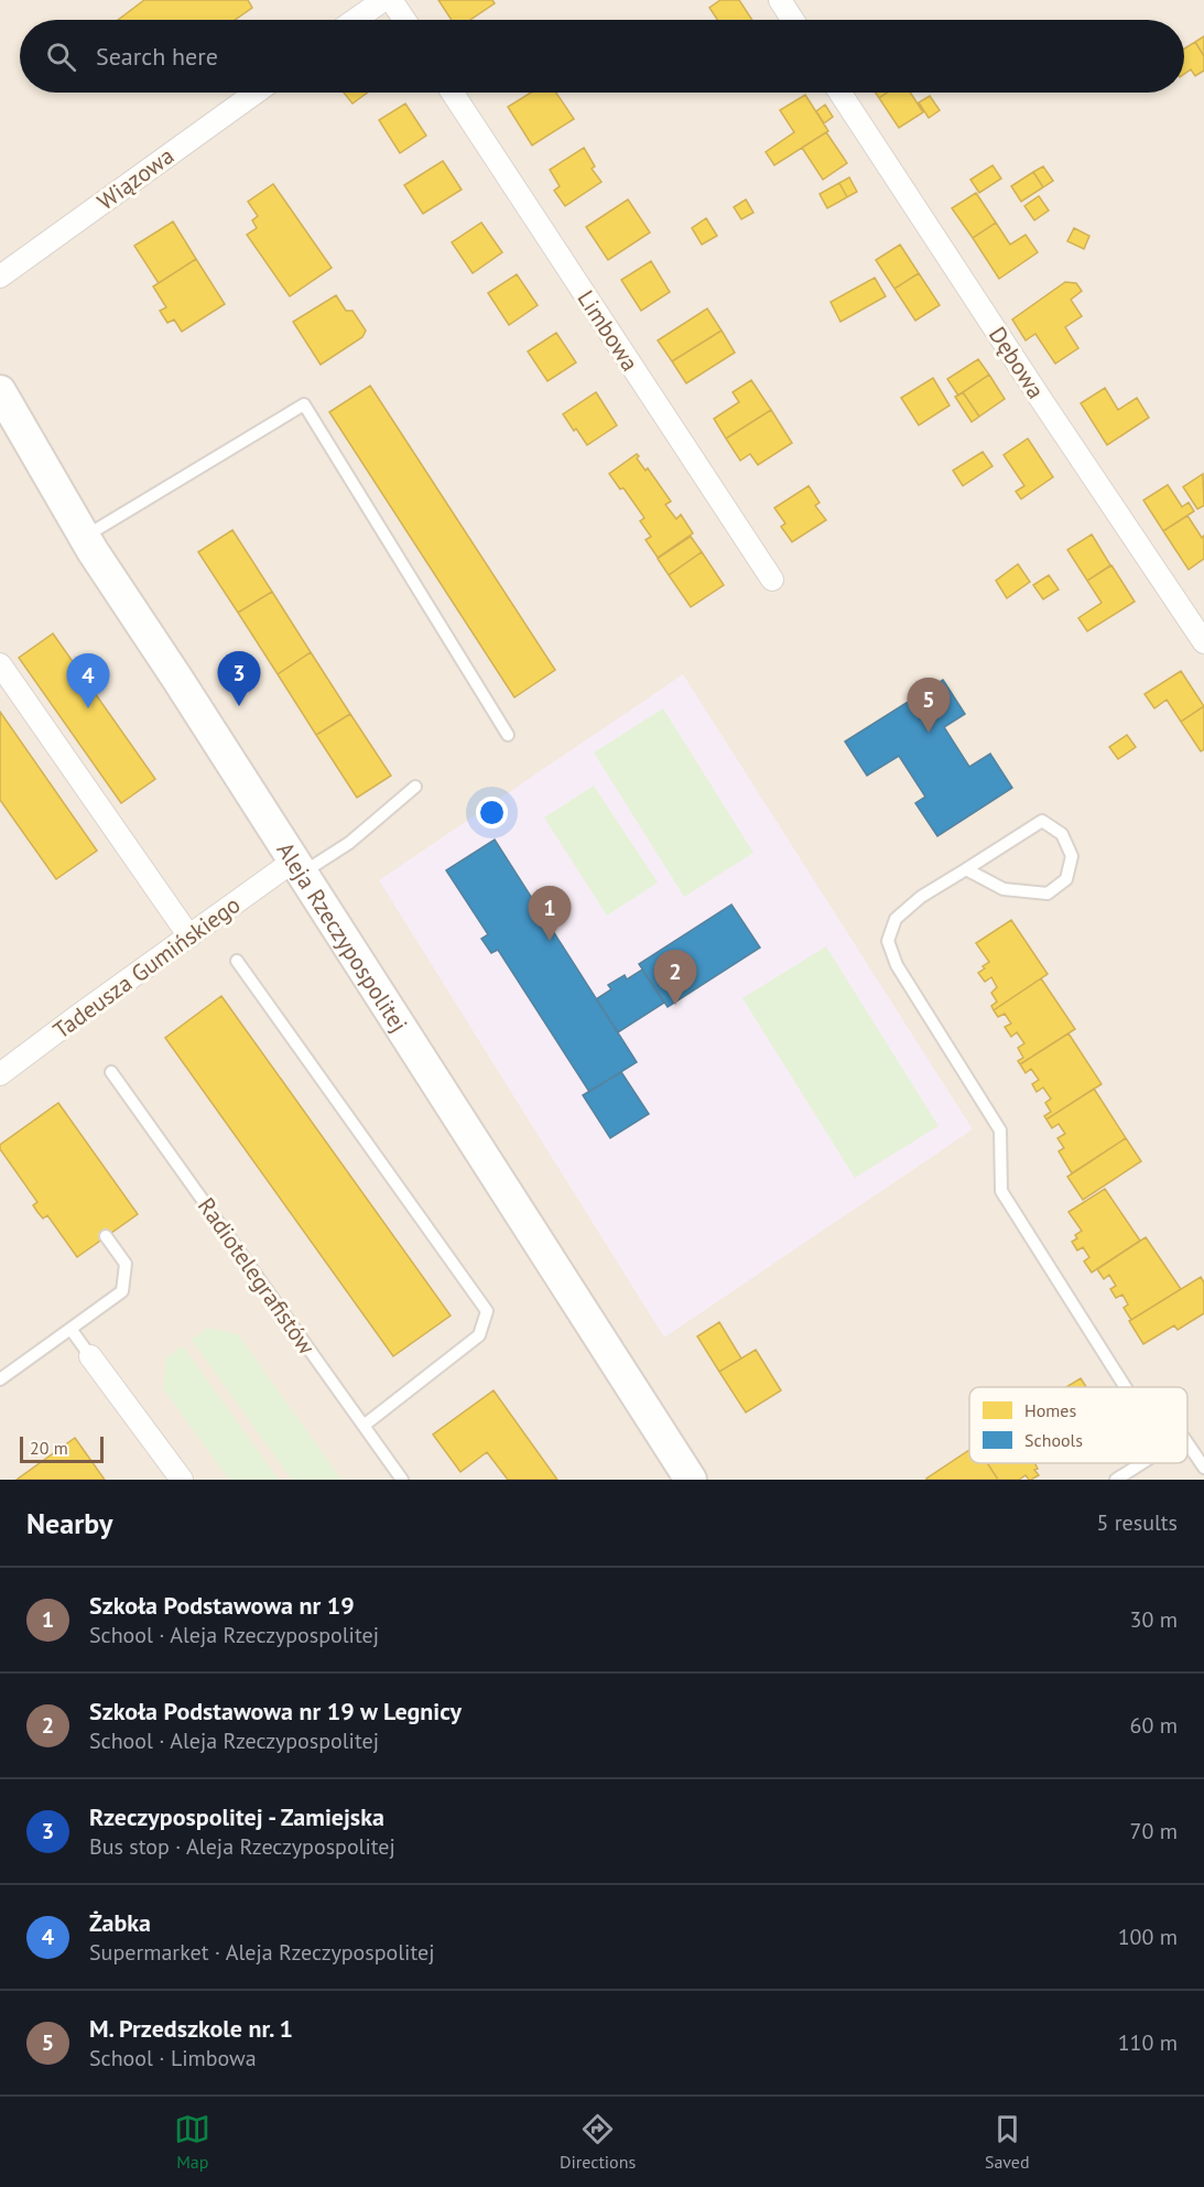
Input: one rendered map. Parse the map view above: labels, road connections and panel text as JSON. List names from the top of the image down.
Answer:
{
  "streets": {
    "street": [
      "Wiązowa",
      "Limbowa",
      "Dębowa",
      "Aleja Rzeczypospolitej",
      "Tadeusza Gumińskiego"
    ],
    "lane": ["Radiotelegrafistów"]
  },
  "crossings": [
    ["Aleja Rzeczypospolitej", "Tadeusza Gumińskiego"]
  ],
  "legend": ["Homes", "Schools"],
  "scale_bar": "20 m",
  "page": {
    "search": "Search here",
    "pins": [
      "3",
      "4",
      "5",
      "1",
      "2"
    ],
    "scale": "20 m",
    "heading": ["Nearby", "5 results"],
    "list": [
      {
        "mark": "1",
        "name": "Szkoła Podstawowa nr 19",
        "note": "School · Aleja Rzeczypospolitej",
        "value": "30 m"
      },
      {
        "mark": "2",
        "name": "Szkoła Podstawowa nr 19 w Legnicy",
        "note": "School · Aleja Rzeczypospolitej",
        "value": "60 m"
      },
      {
        "mark": "3",
        "name": "Rzeczypospolitej - Zamiejska",
        "note": "Bus stop · Aleja Rzeczypospolitej",
        "value": "70 m"
      },
      {
        "mark": "4",
        "name": "Żabka",
        "note": "Supermarket · Aleja Rzeczypospolitej",
        "value": "100 m"
      },
      {
        "mark": "5",
        "name": "M. Przedszkole nr. 1",
        "note": "School · Limbowa",
        "value": "110 m"
      }
    ],
    "nav": ["Map", "Directions", "Saved"]
  }
}
